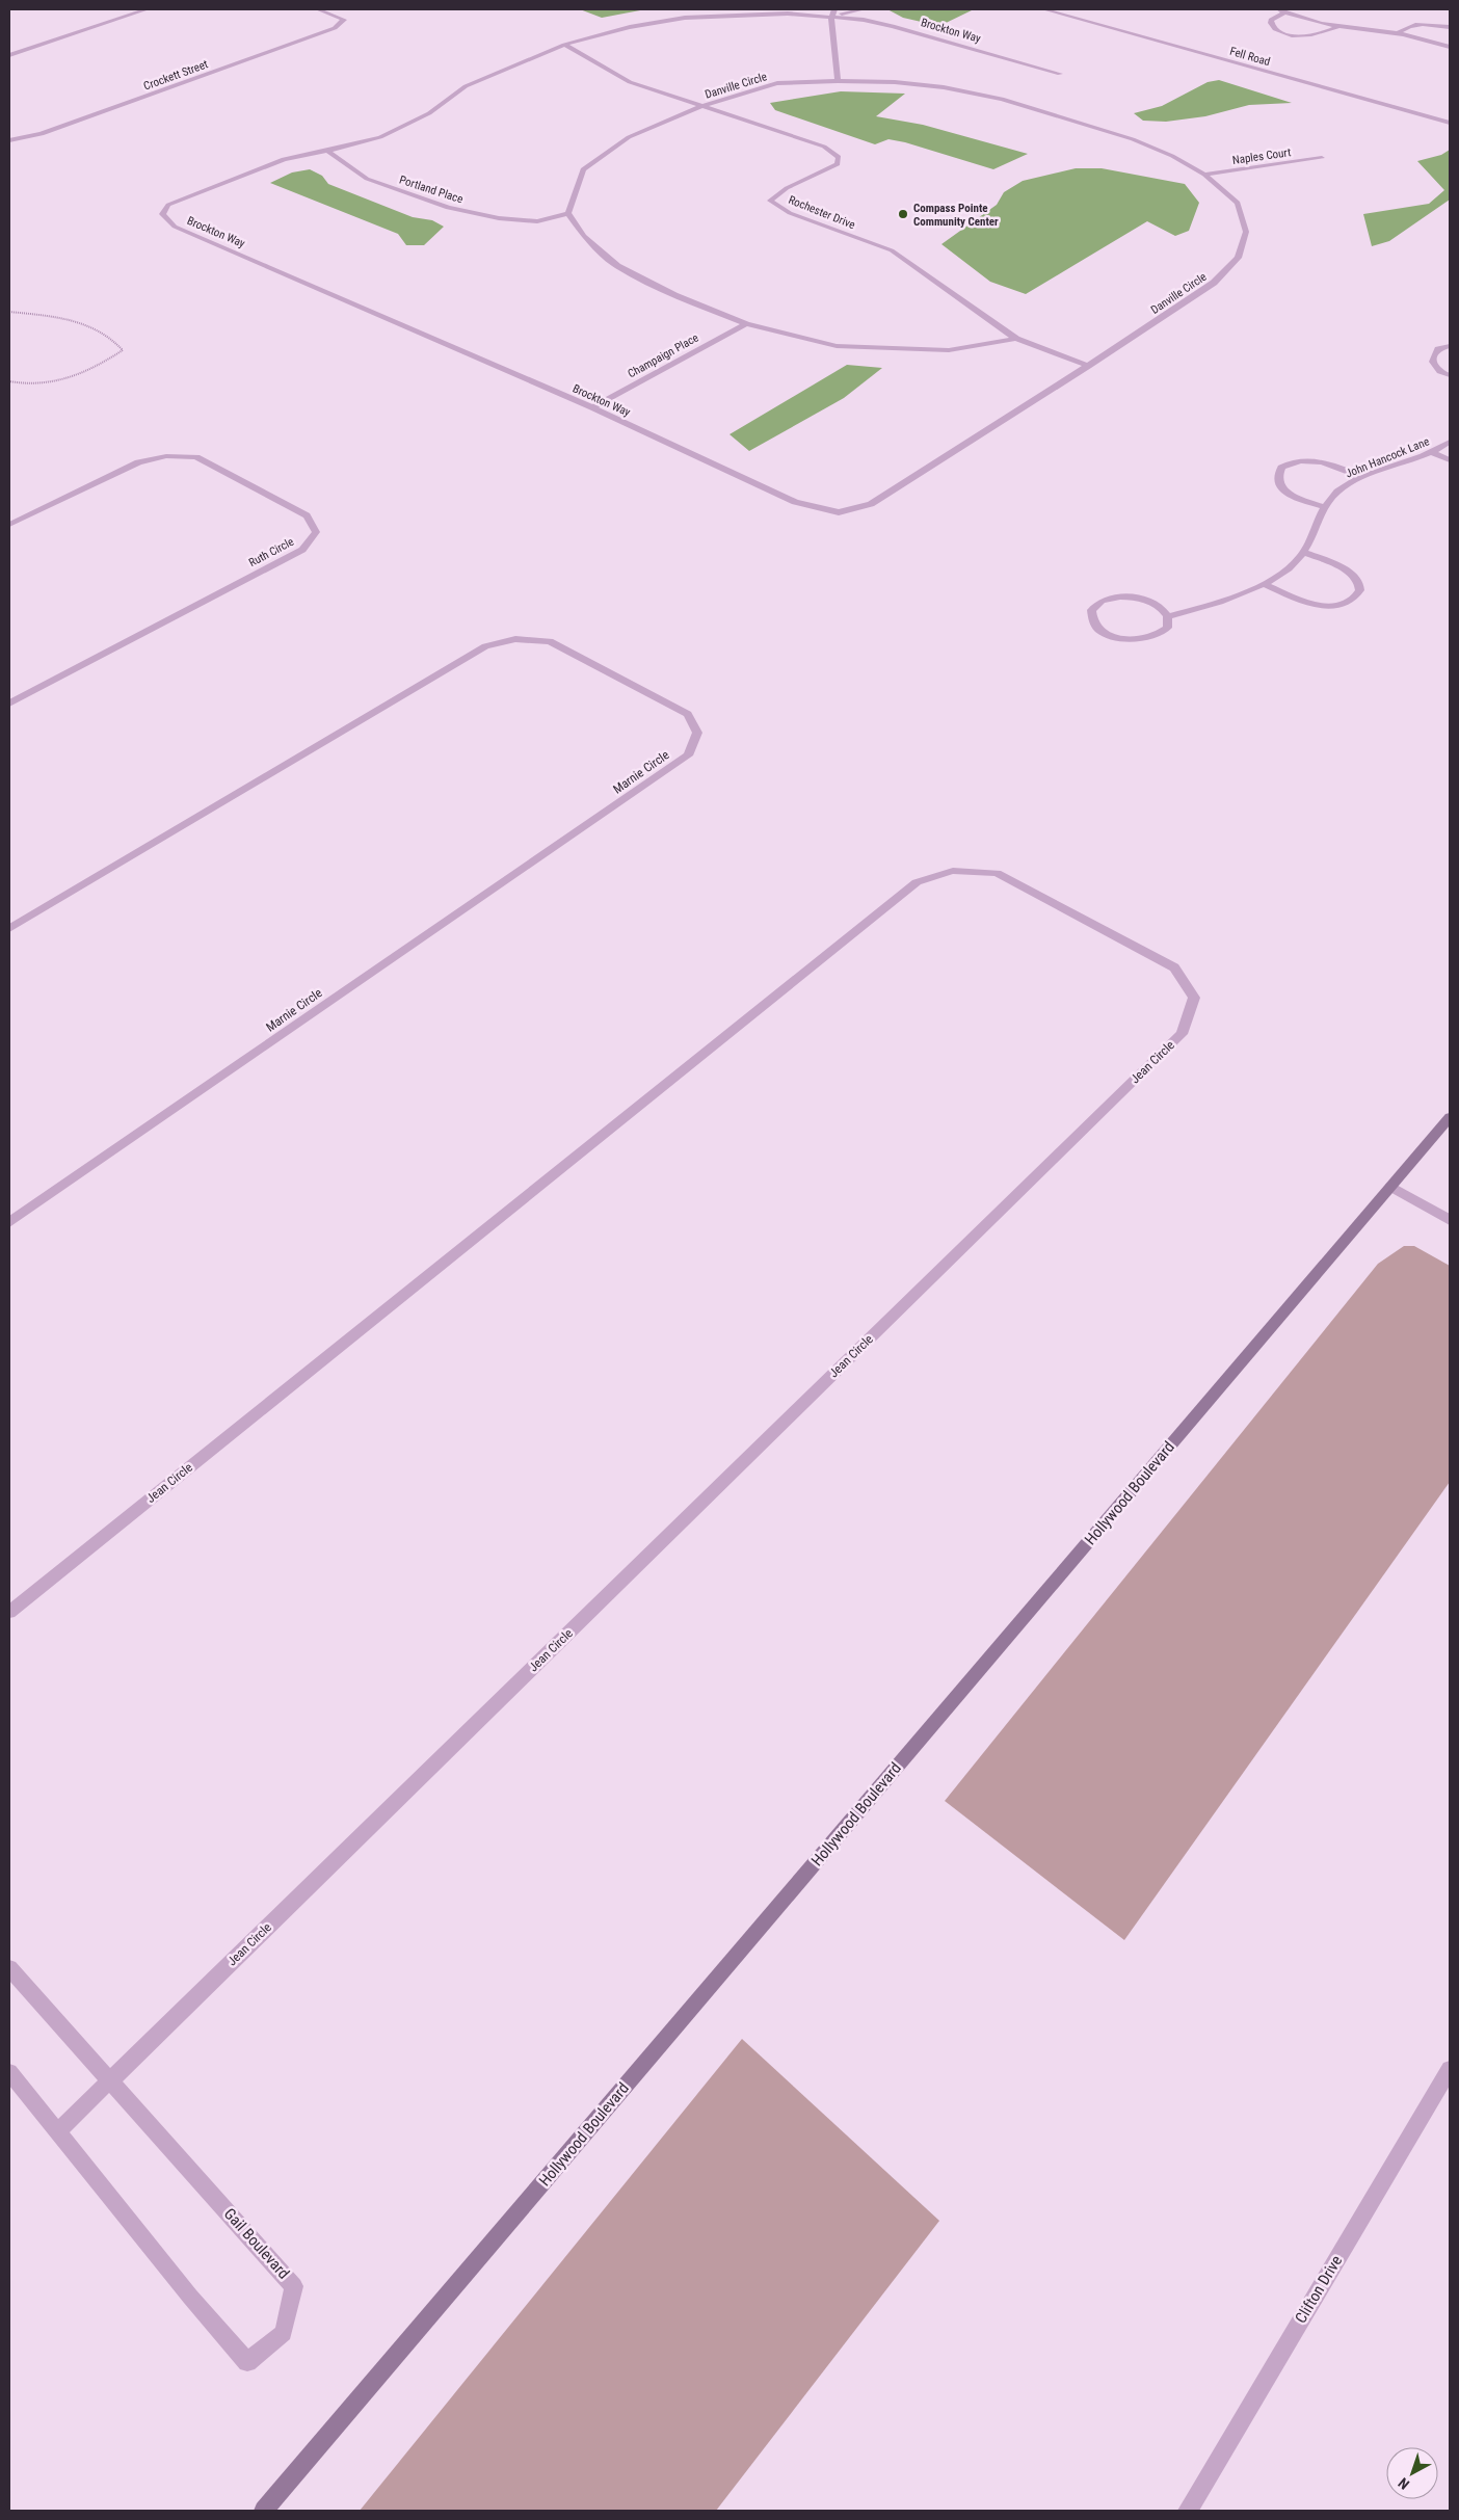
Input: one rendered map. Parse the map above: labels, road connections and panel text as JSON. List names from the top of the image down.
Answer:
{
  "streets": {
    "street": [
      "Brockton Way",
      "Fell Road",
      "Crockett Street",
      "Danville Circle",
      "Naples Court",
      "Portland Place",
      "Rochester Drive",
      "Champaign Place",
      "John Hancock Lane",
      "Ruth Circle",
      "Marnie Circle",
      "Jean Circle",
      "Hollywood Boulevard",
      "Gail Boulevard",
      "Clifton Drive"
    ]
  },
  "crossings": [
    ["Brockton Way", "Danville Circle"],
    ["Brockton Way", "Portland Place"],
    ["Brockton Way", "Rochester Drive"],
    ["Brockton Way", "Champaign Place"],
    ["Danville Circle", "Naples Court"],
    ["Danville Circle", "Portland Place"],
    ["Danville Circle", "Rochester Drive"],
    ["Jean Circle", "Gail Boulevard"]
  ],
  "places": ["Compass Pointe Community Center"],
  "north": "bottom left"
}
